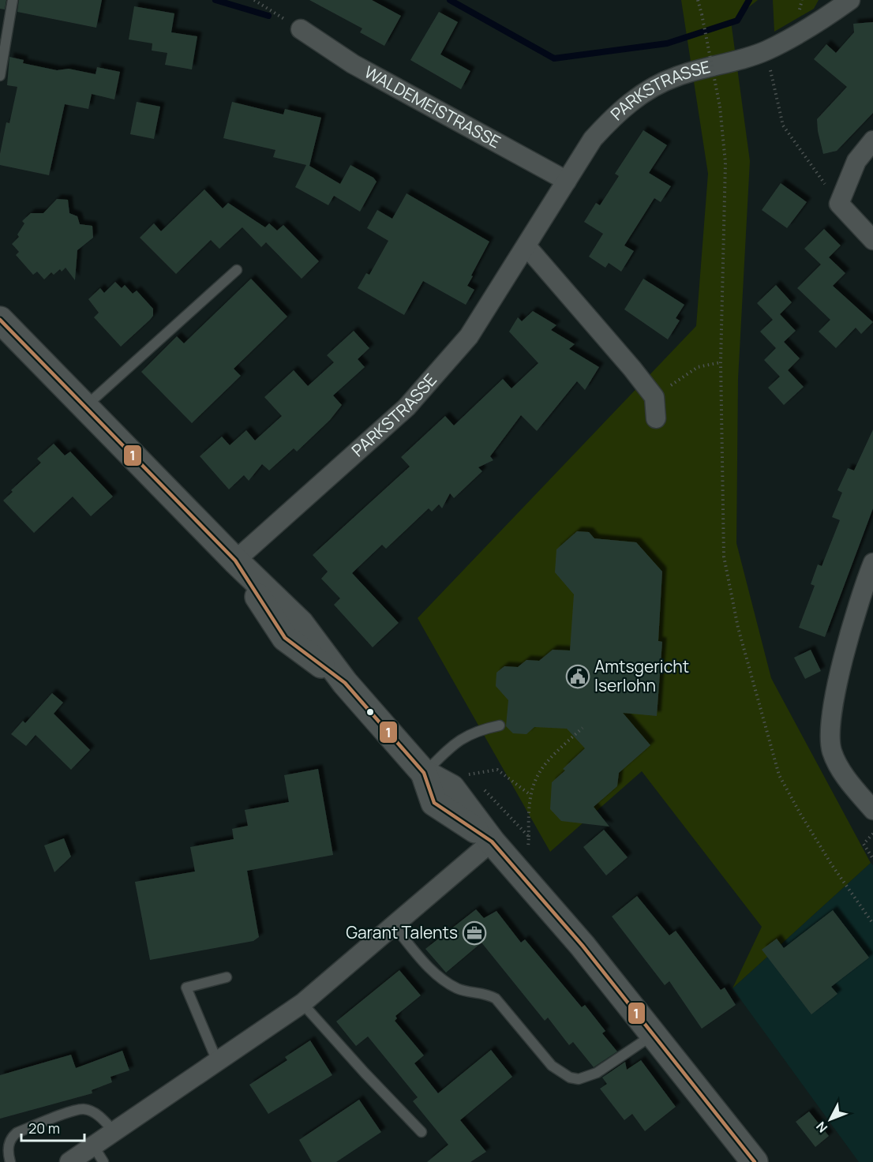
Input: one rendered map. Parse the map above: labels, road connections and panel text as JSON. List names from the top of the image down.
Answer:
{
  "streets": {
    "street": ["PARKSTRASSE", "WALDEMEISTRASSE"]
  },
  "crossings": [
    ["PARKSTRASSE", "WALDEMEISTRASSE"]
  ],
  "places": {
    "public building": ["Amtsgericht Iserlohn"],
    "office": ["Garant Talents"]
  },
  "lines": ["transit line 1"],
  "scale_bar": "20 m",
  "north": "bottom left"
}
